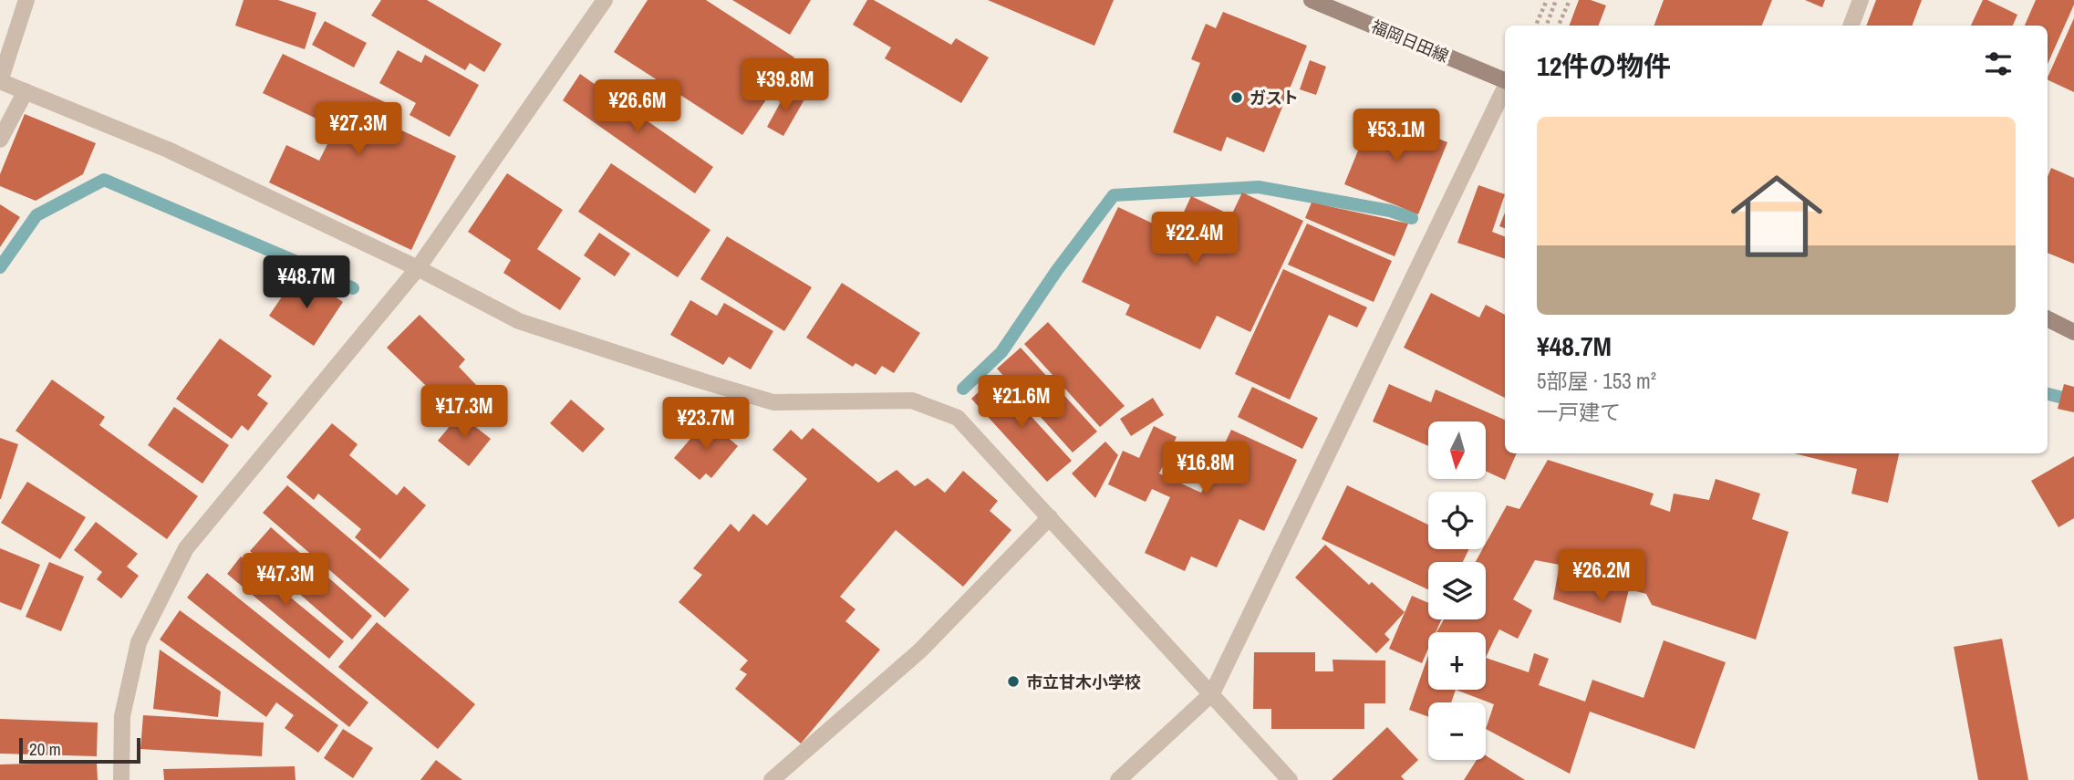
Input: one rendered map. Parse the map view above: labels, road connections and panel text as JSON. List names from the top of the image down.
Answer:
{
  "streets": {
    "main road": ["福岡日田線"]
  },
  "places": ["ガスト", "市立甘木小学校"],
  "scale_bar": "20 m",
  "north": "bottom",
  "page": {
    "heading": "12件の物件",
    "price": [
      "¥39.8M",
      "¥26.6M",
      "¥27.3M",
      "¥53.1M",
      "¥22.4M",
      "¥48.7M",
      "¥21.6M",
      "¥17.3M",
      "¥23.7M",
      "¥16.8M",
      "¥26.2M",
      "¥47.3M"
    ],
    "list": [
      {
        "name": "¥48.7M",
        "note": "5部屋 · 153 m² · 一戸建て"
      }
    ],
    "map_buttons": ["+", "−"],
    "scale": "20 m"
  }
}
